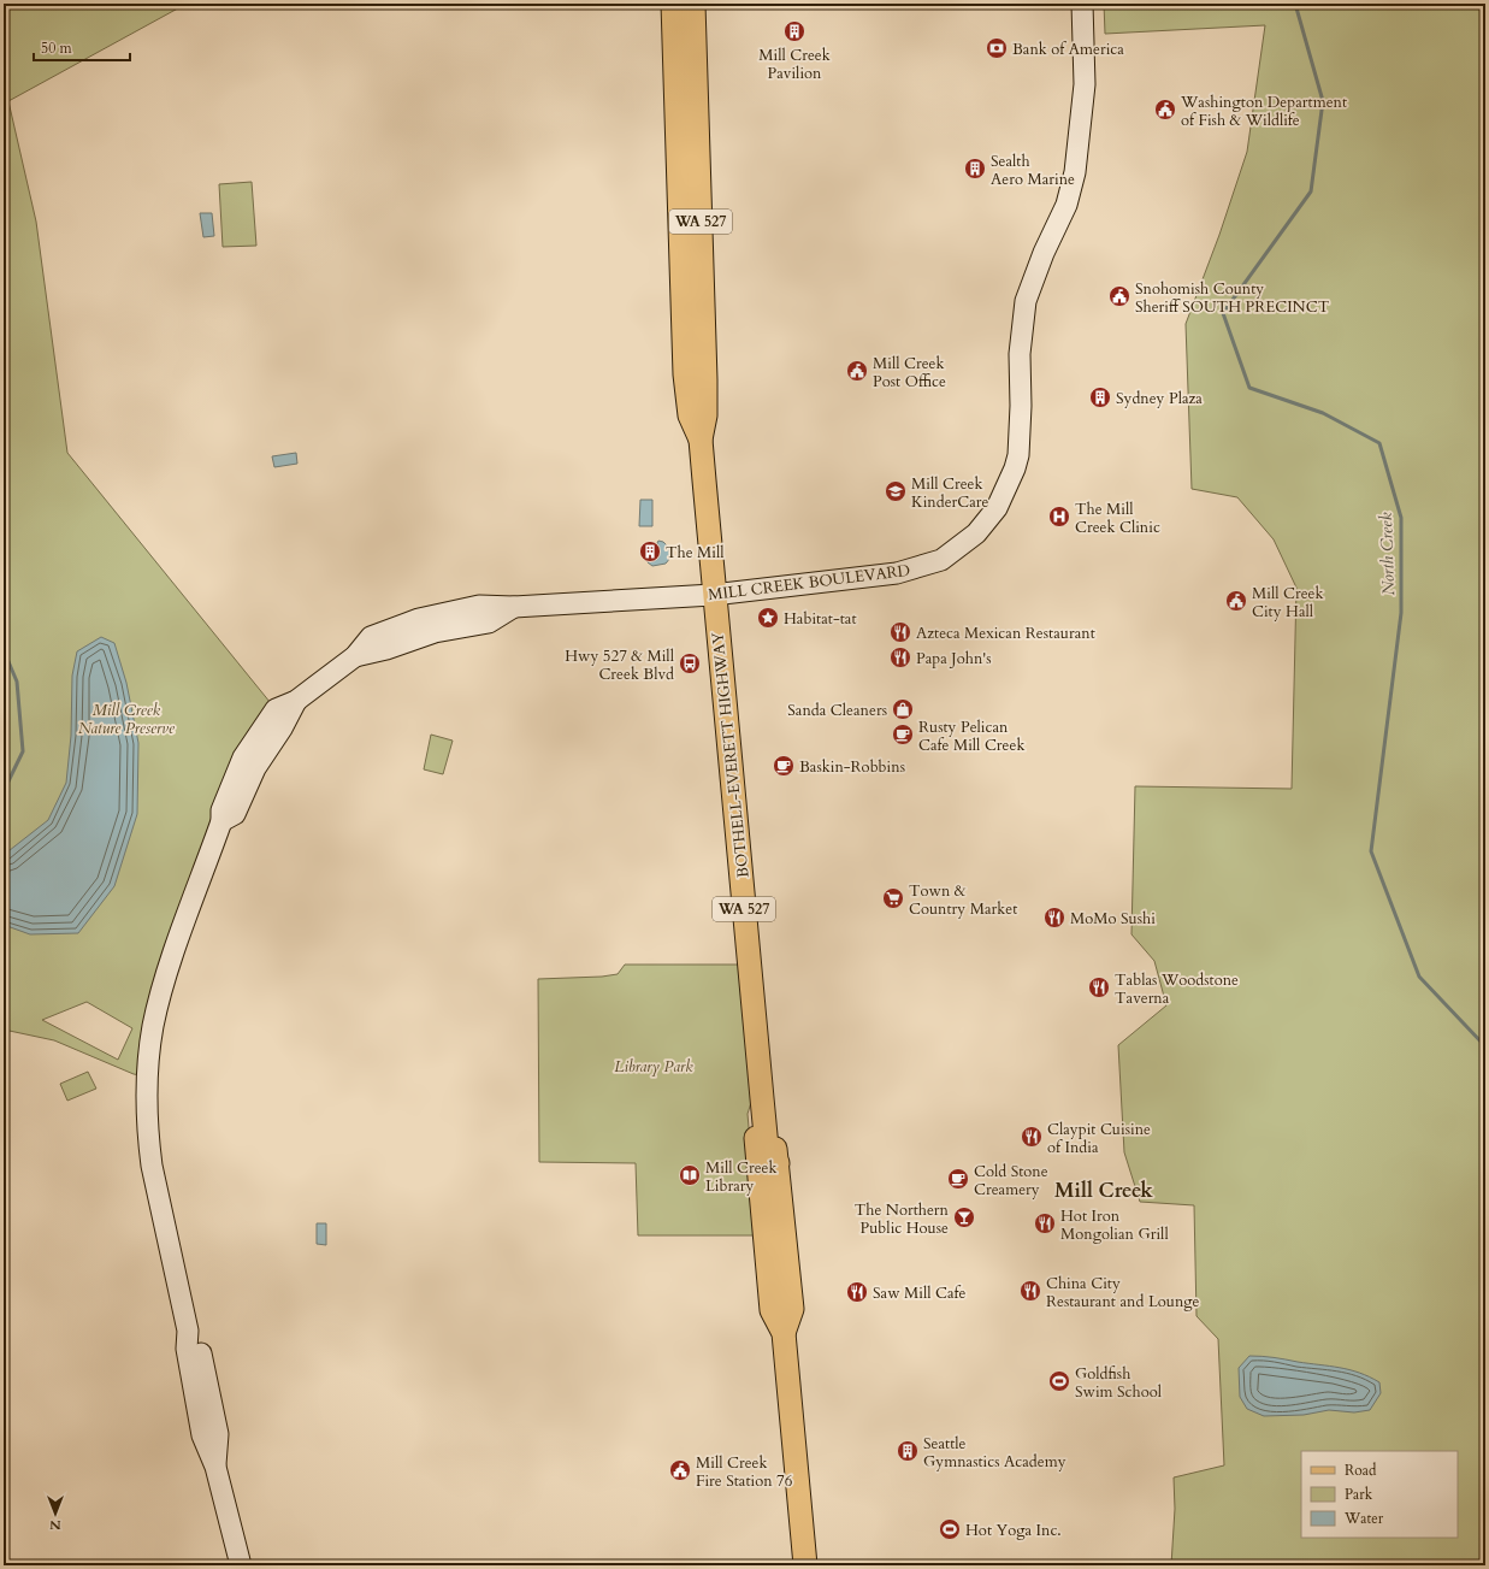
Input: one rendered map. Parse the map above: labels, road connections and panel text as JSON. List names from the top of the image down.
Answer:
{
  "streets": {
    "main road": ["WA 527", "BOTHELL-EVERETT HIGHWAY"],
    "street": ["MILL CREEK BOULEVARD"]
  },
  "crossings": [
    ["MILL CREEK BOULEVARD", "BOTHELL-EVERETT HIGHWAY"]
  ],
  "districts": ["Mill Creek"],
  "water": ["North Creek"],
  "parks": ["Mill Creek Nature Preserve", "Library Park"],
  "places": {
    "building": [
      "Mill Creek Pavilion",
      "Sealth Aero Marine",
      "Sydney Plaza",
      "The Mill",
      "Seattle Gymnastics Academy"
    ],
    "bank": ["Bank of America"],
    "public building": [
      "Washington Department of Fish & Wildlife",
      "Snohomish County Sheriff SOUTH PRECINCT",
      "Mill Creek Post Office",
      "Mill Creek City Hall",
      "Mill Creek Fire Station 76"
    ],
    "school or university": ["Mill Creek KinderCare"],
    "hospital": ["The Mill Creek Clinic"],
    "place": ["Habitat-tat"],
    "restaurant": [
      "Azteca Mexican Restaurant",
      "Papa John's",
      "MoMo Sushi",
      "Tablas Woodstone Taverna",
      "Claypit Cuisine of India",
      "Hot Iron Mongolian Grill",
      "China City Restaurant and Lounge",
      "Saw Mill Cafe"
    ],
    "bus stop": ["Hwy 527 & Mill Creek Blvd"],
    "shop": ["Sanda Cleaners"],
    "cafe": ["Rusty Pelican Cafe Mill Creek", "Baskin-Robbins", "Cold Stone Creamery"],
    "supermarket": ["Town & Country Market"],
    "library": ["Mill Creek Library"],
    "bar": ["The Northern Public House"],
    "sports": ["Goldfish Swim School", "Hot Yoga Inc."]
  },
  "legend": ["Road", "Park", "Water"],
  "scale_bar": "50 m",
  "north": "bottom"
}
